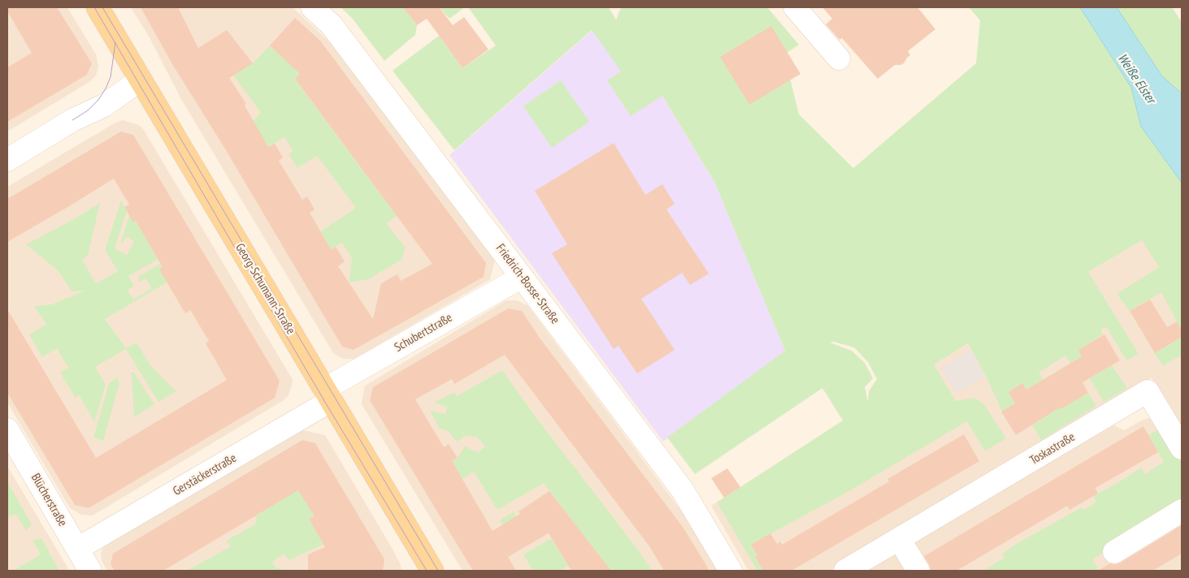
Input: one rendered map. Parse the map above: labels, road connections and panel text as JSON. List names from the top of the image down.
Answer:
{
  "streets": {
    "main road": ["Georg-Schumann-Straße"],
    "street": [
      "Friedrich-Bosse-Straße",
      "Schubertstraße",
      "Toskastraße",
      "Gerstäckerstraße",
      "Blücherstraße"
    ]
  },
  "crossings": [
    ["Friedrich-Bosse-Straße", "Schubertstraße"],
    ["Georg-Schumann-Straße", "Schubertstraße"],
    ["Georg-Schumann-Straße", "Gerstäckerstraße"],
    ["Schubertstraße", "Gerstäckerstraße"],
    ["Gerstäckerstraße", "Blücherstraße"]
  ],
  "water": ["Weiße Elster"]
}
